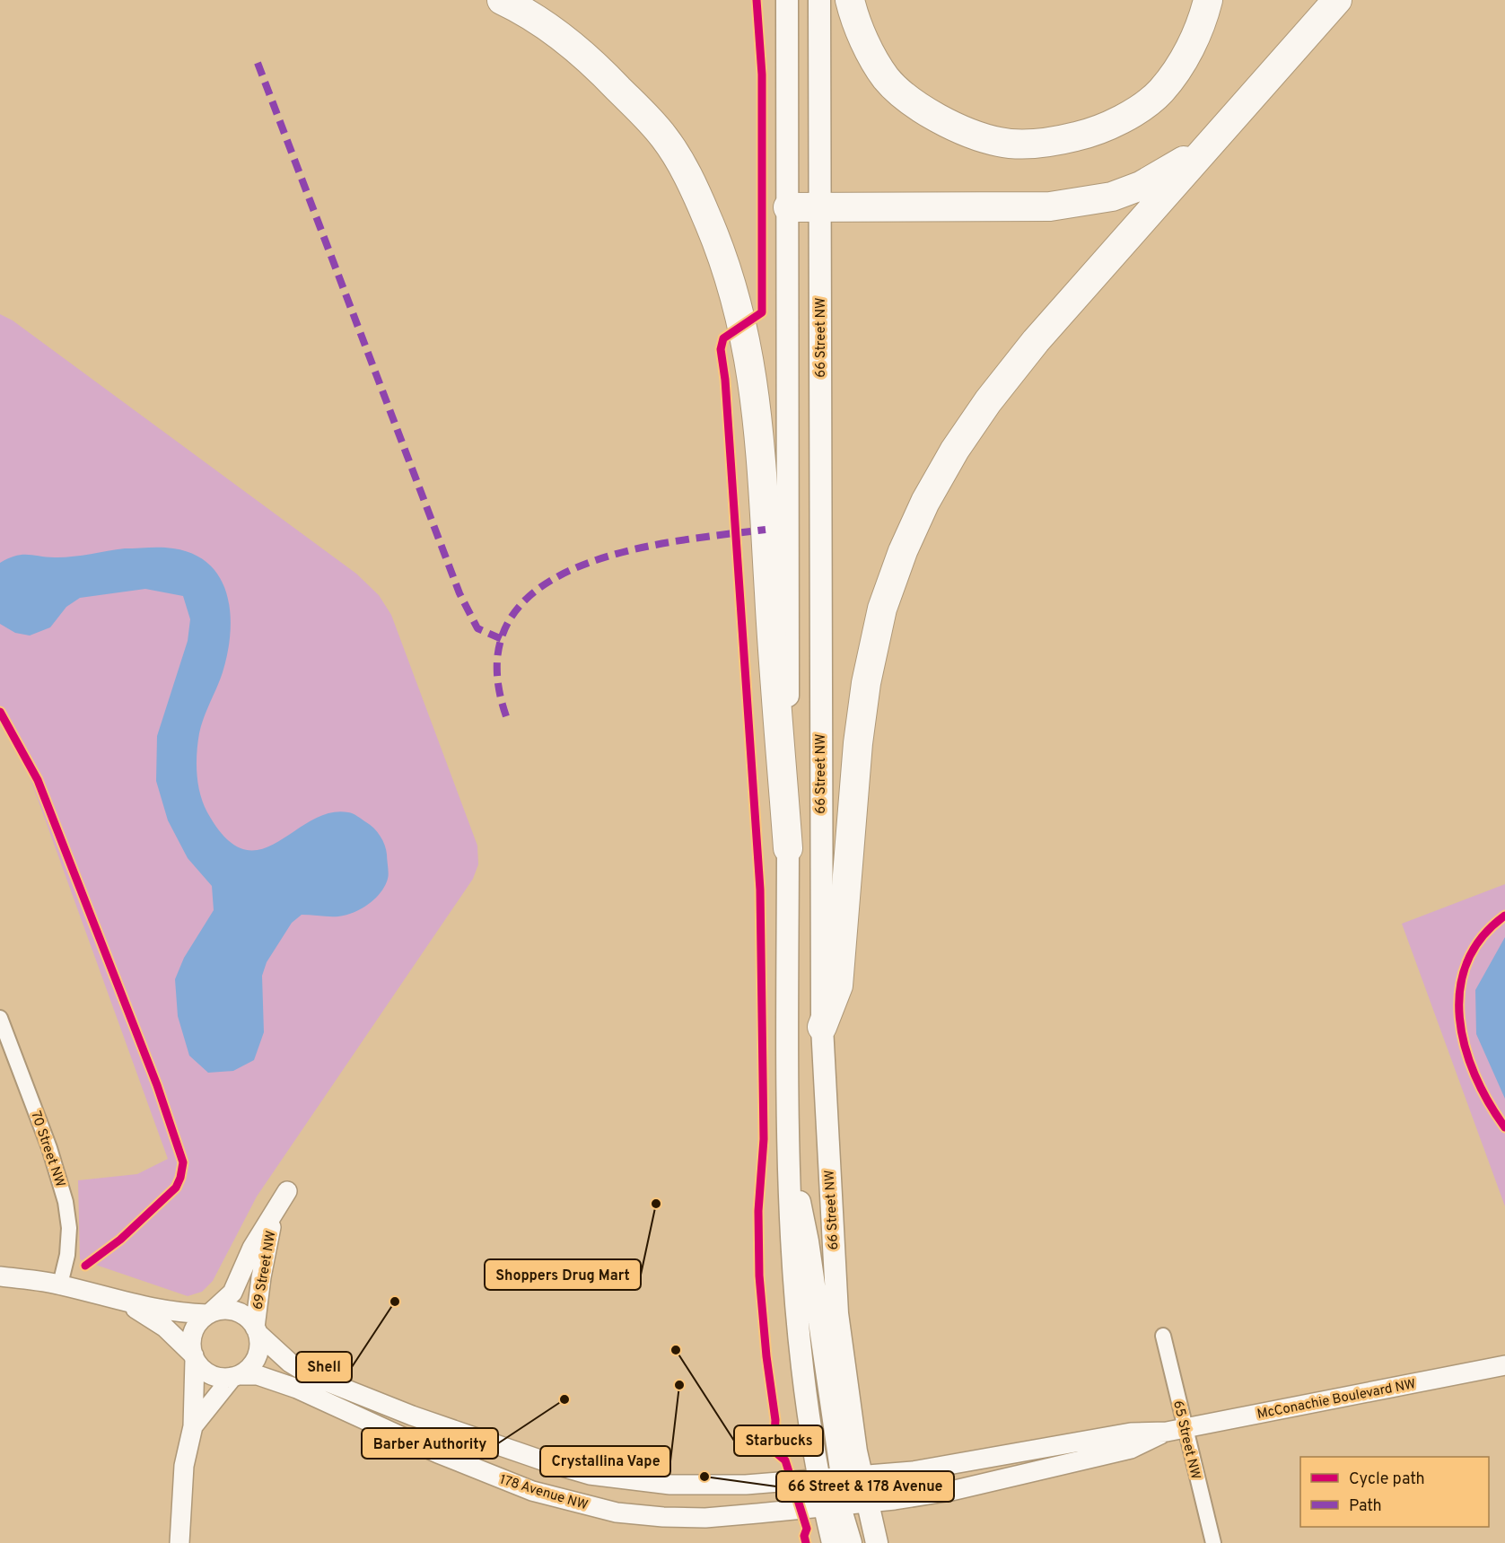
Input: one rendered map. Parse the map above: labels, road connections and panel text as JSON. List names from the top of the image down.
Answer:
{
  "streets": {
    "main road": ["66 Street NW"],
    "street": [
      "70 Street NW",
      "69 Street NW",
      "McConachie Boulevard NW",
      "65 Street NW",
      "178 Avenue NW"
    ]
  },
  "crossings": [
    ["66 Street NW", "McConachie Boulevard NW"],
    ["66 Street NW", "178 Avenue NW"],
    ["69 Street NW", "178 Avenue NW"],
    ["McConachie Boulevard NW", "65 Street NW"],
    ["McConachie Boulevard NW", "178 Avenue NW"]
  ],
  "places": [
    "Shoppers Drug Mart",
    "Shell",
    "Starbucks",
    "Crystallina Vape",
    "Barber Authority",
    "66 Street & 178 Avenue"
  ],
  "legend": ["Cycle path", "Path"]
}
